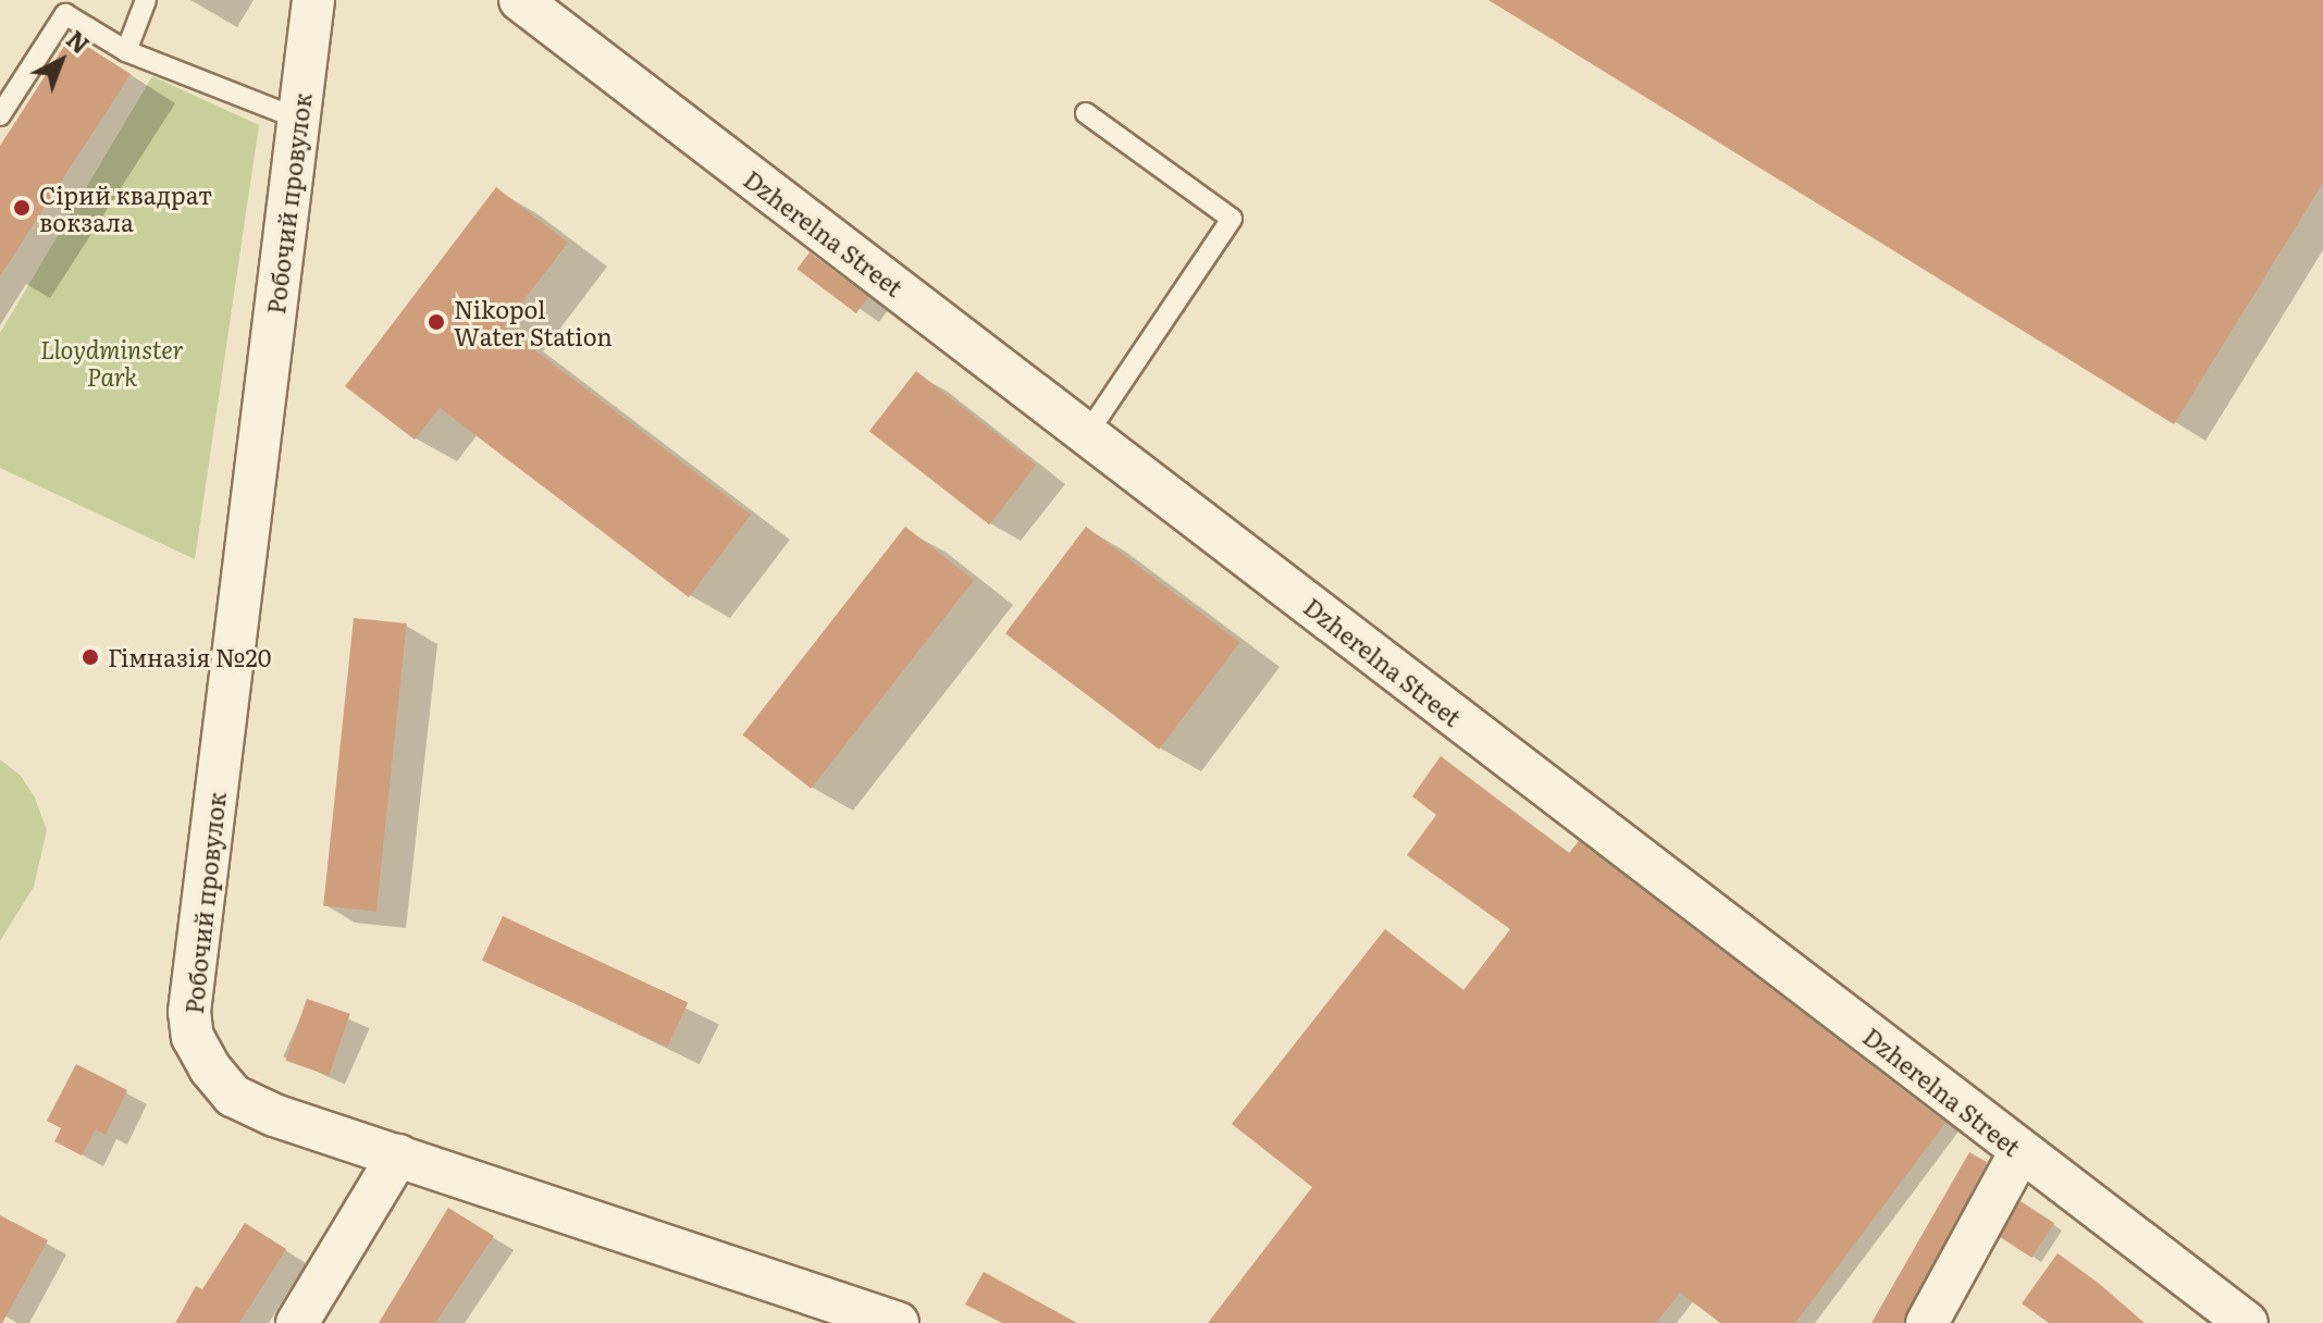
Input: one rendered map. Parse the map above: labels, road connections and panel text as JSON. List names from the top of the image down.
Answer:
{
  "streets": {
    "street": ["Робочий провулок", "Dzherelna Street"]
  },
  "parks": ["Lloydminster Park"],
  "places": ["Сірий квадрат вокзала", "Nikopol Water Station", "Гімназія №20"],
  "north": "top right"
}
